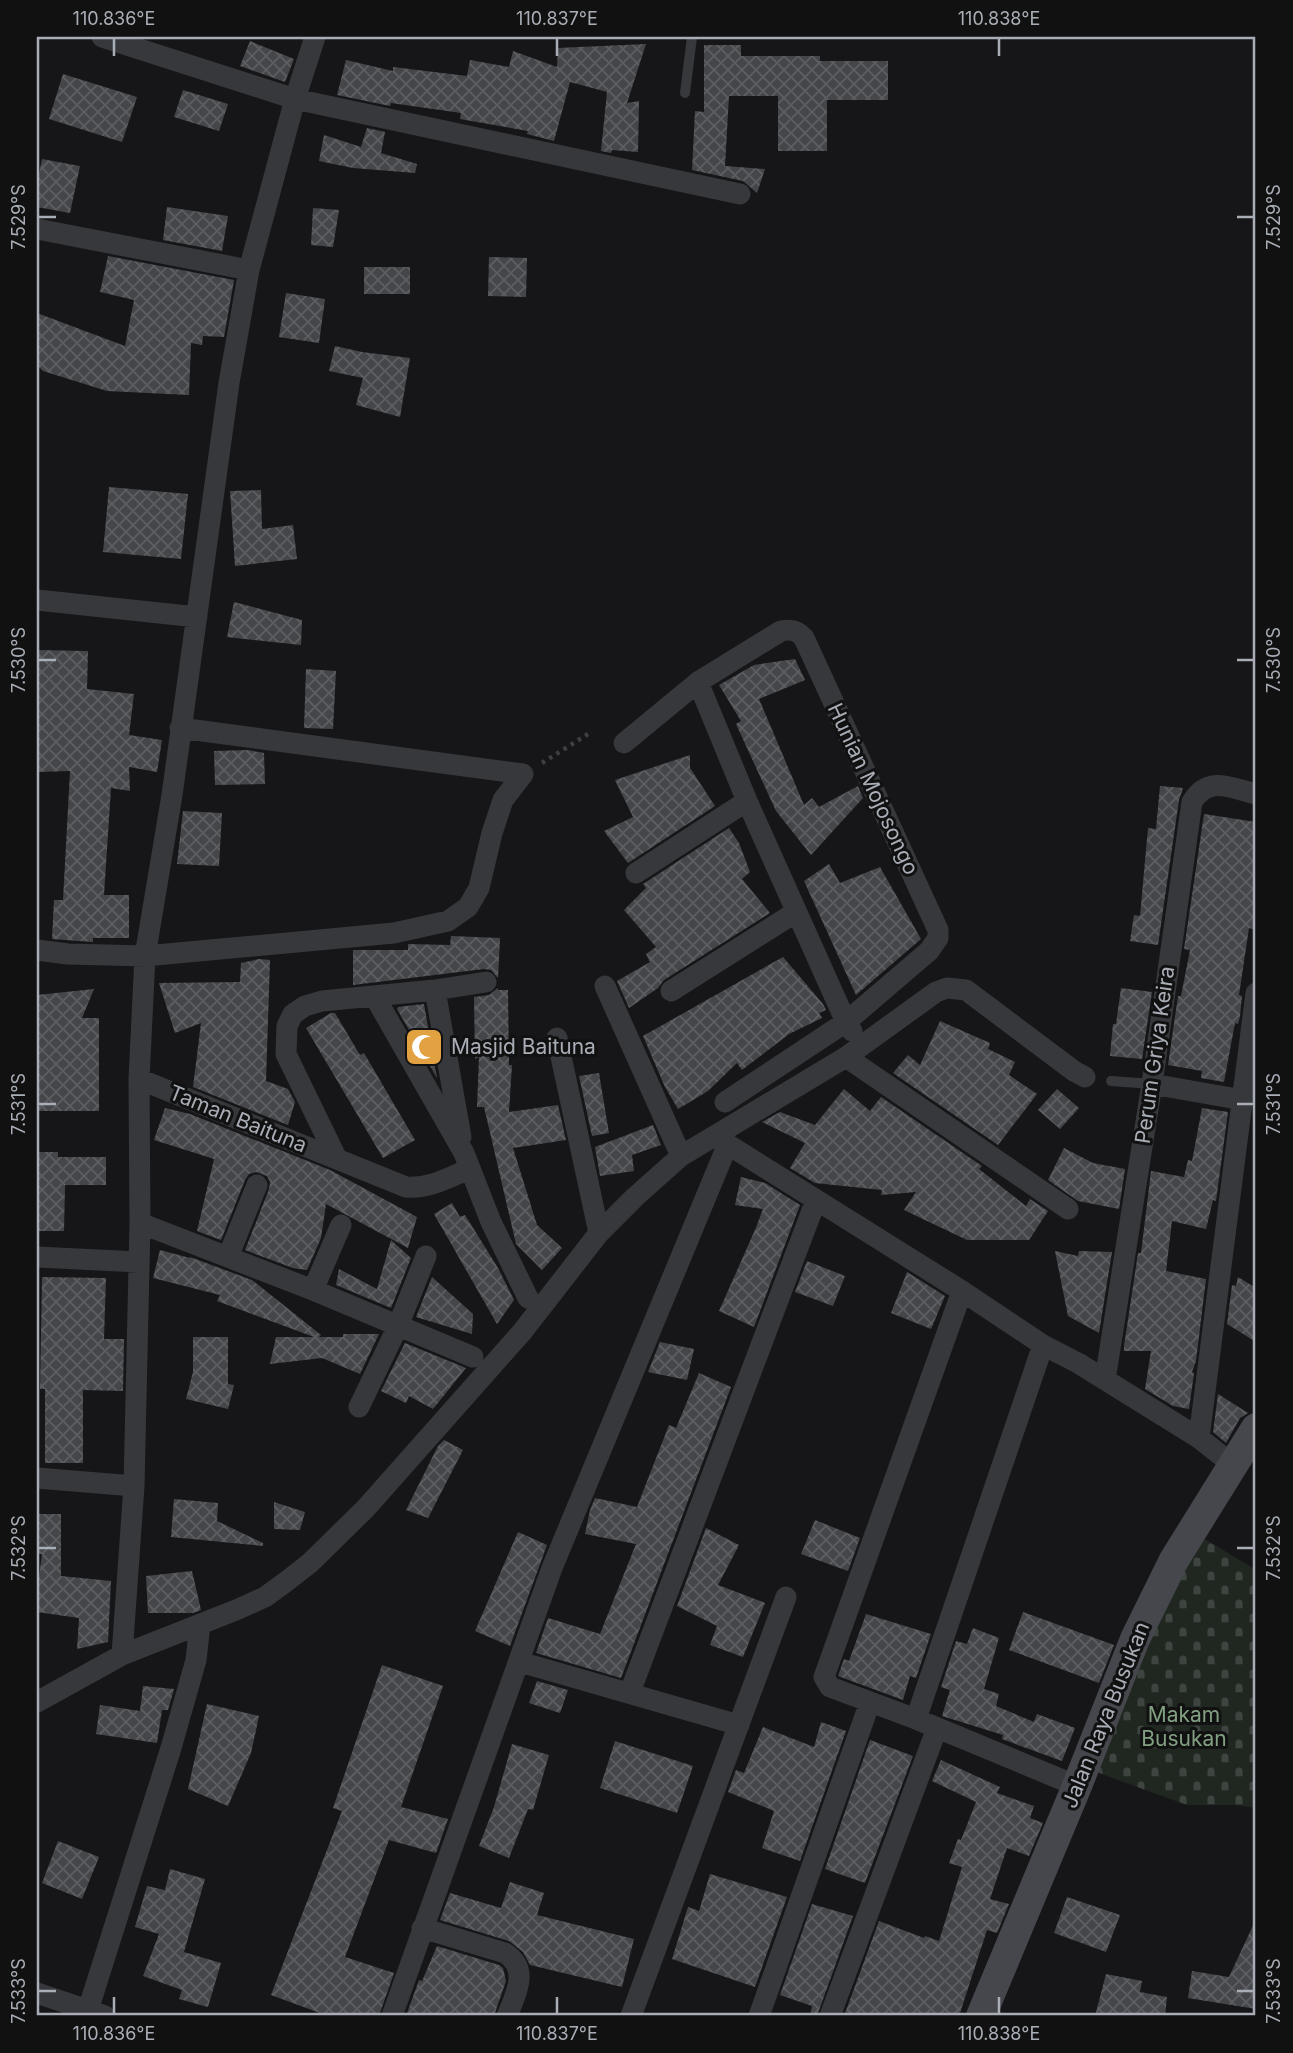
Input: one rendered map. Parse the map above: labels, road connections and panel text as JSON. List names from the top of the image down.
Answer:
{
  "streets": {
    "street": [
      "Hunian Mojosongo",
      "Perum Griya Keira",
      "Taman Baituna",
      "Jalan Raya Busukan"
    ]
  },
  "parks": ["Makam Busukan"],
  "places": {
    "mosque": ["Masjid Baituna"]
  },
  "coordinates": [
    "110.836°E",
    "110.837°E",
    "110.838°E",
    "7.529°S",
    "7.530°S",
    "7.531°S",
    "7.532°S",
    "7.533°S"
  ]
}
